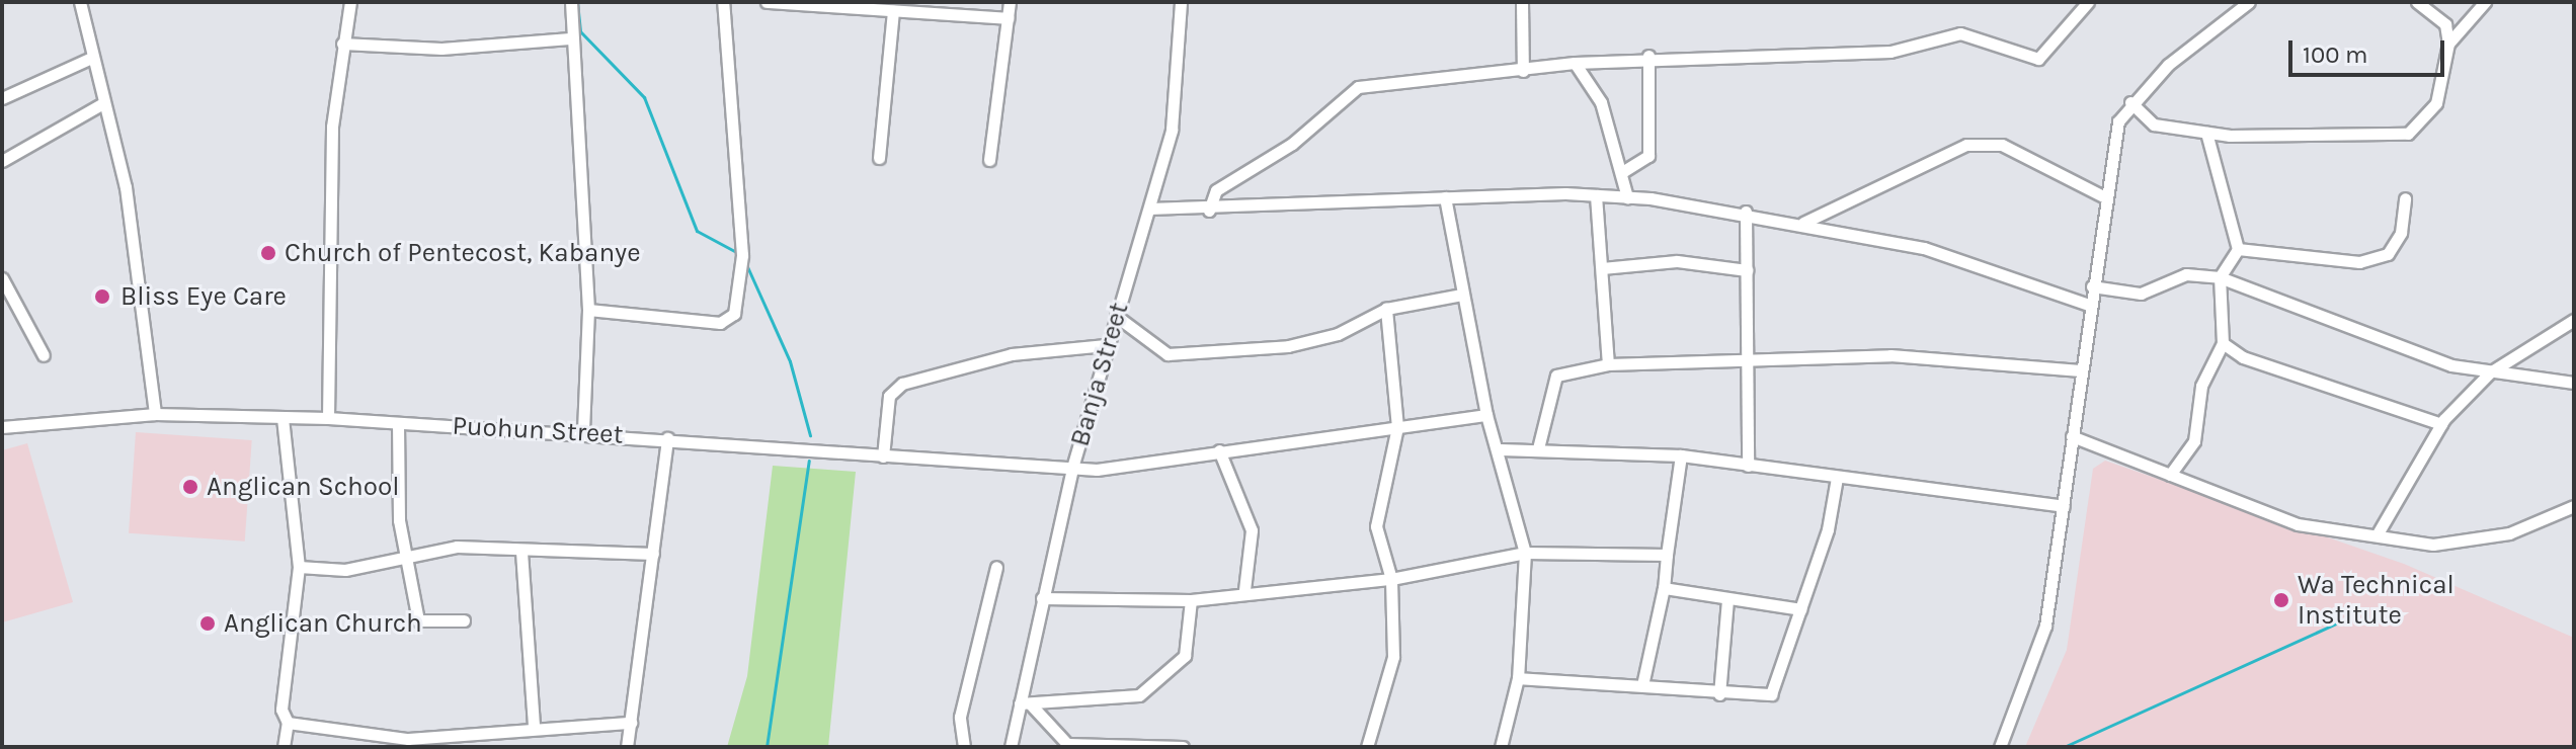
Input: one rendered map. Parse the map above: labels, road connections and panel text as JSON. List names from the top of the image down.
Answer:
{
  "streets": {
    "street": ["Banja Street", "Puohun Street"]
  },
  "crossings": [
    ["Banja Street", "Puohun Street"]
  ],
  "places": [
    "Church of Pentecost, Kabanye",
    "Bliss Eye Care",
    "Anglican School",
    "Wa Technical Institute",
    "Anglican Church"
  ],
  "scale_bar": "100 m"
}
